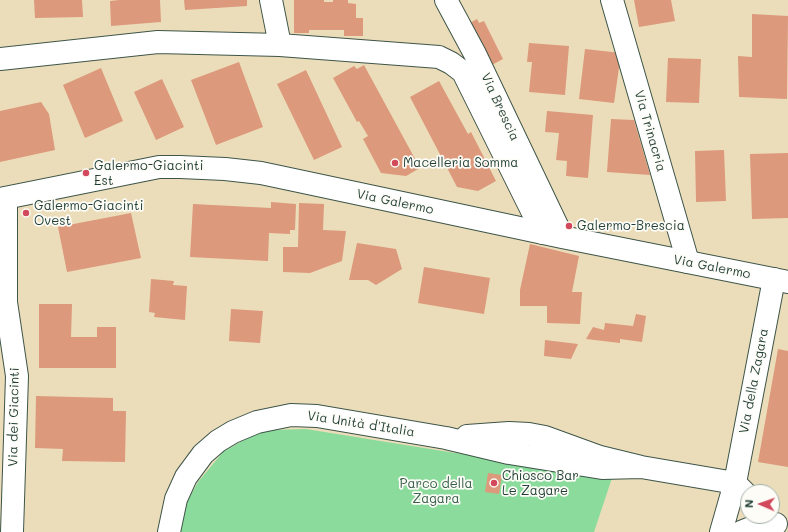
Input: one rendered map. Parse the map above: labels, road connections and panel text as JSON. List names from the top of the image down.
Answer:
{
  "streets": {
    "street": [
      "Via Brescia",
      "Via Trinacria",
      "Via Galermo",
      "Via della Zagara",
      "Via dei Giacinti",
      "Via Unità d'Italia"
    ]
  },
  "crossings": [
    ["Via Brescia", "Via Galermo"],
    ["Via Trinacria", "Via Galermo"],
    ["Via Galermo", "Via della Zagara"],
    ["Via Galermo", "Via dei Giacinti"]
  ],
  "parks": ["Parco della Zagara"],
  "places": [
    "Macelleria Somma",
    "Galermo-Giacinti Est",
    "Galermo-Giacinti Ovest",
    "Galermo-Brescia",
    "Chiosco Bar Le Zagare"
  ],
  "north": "left"
}
